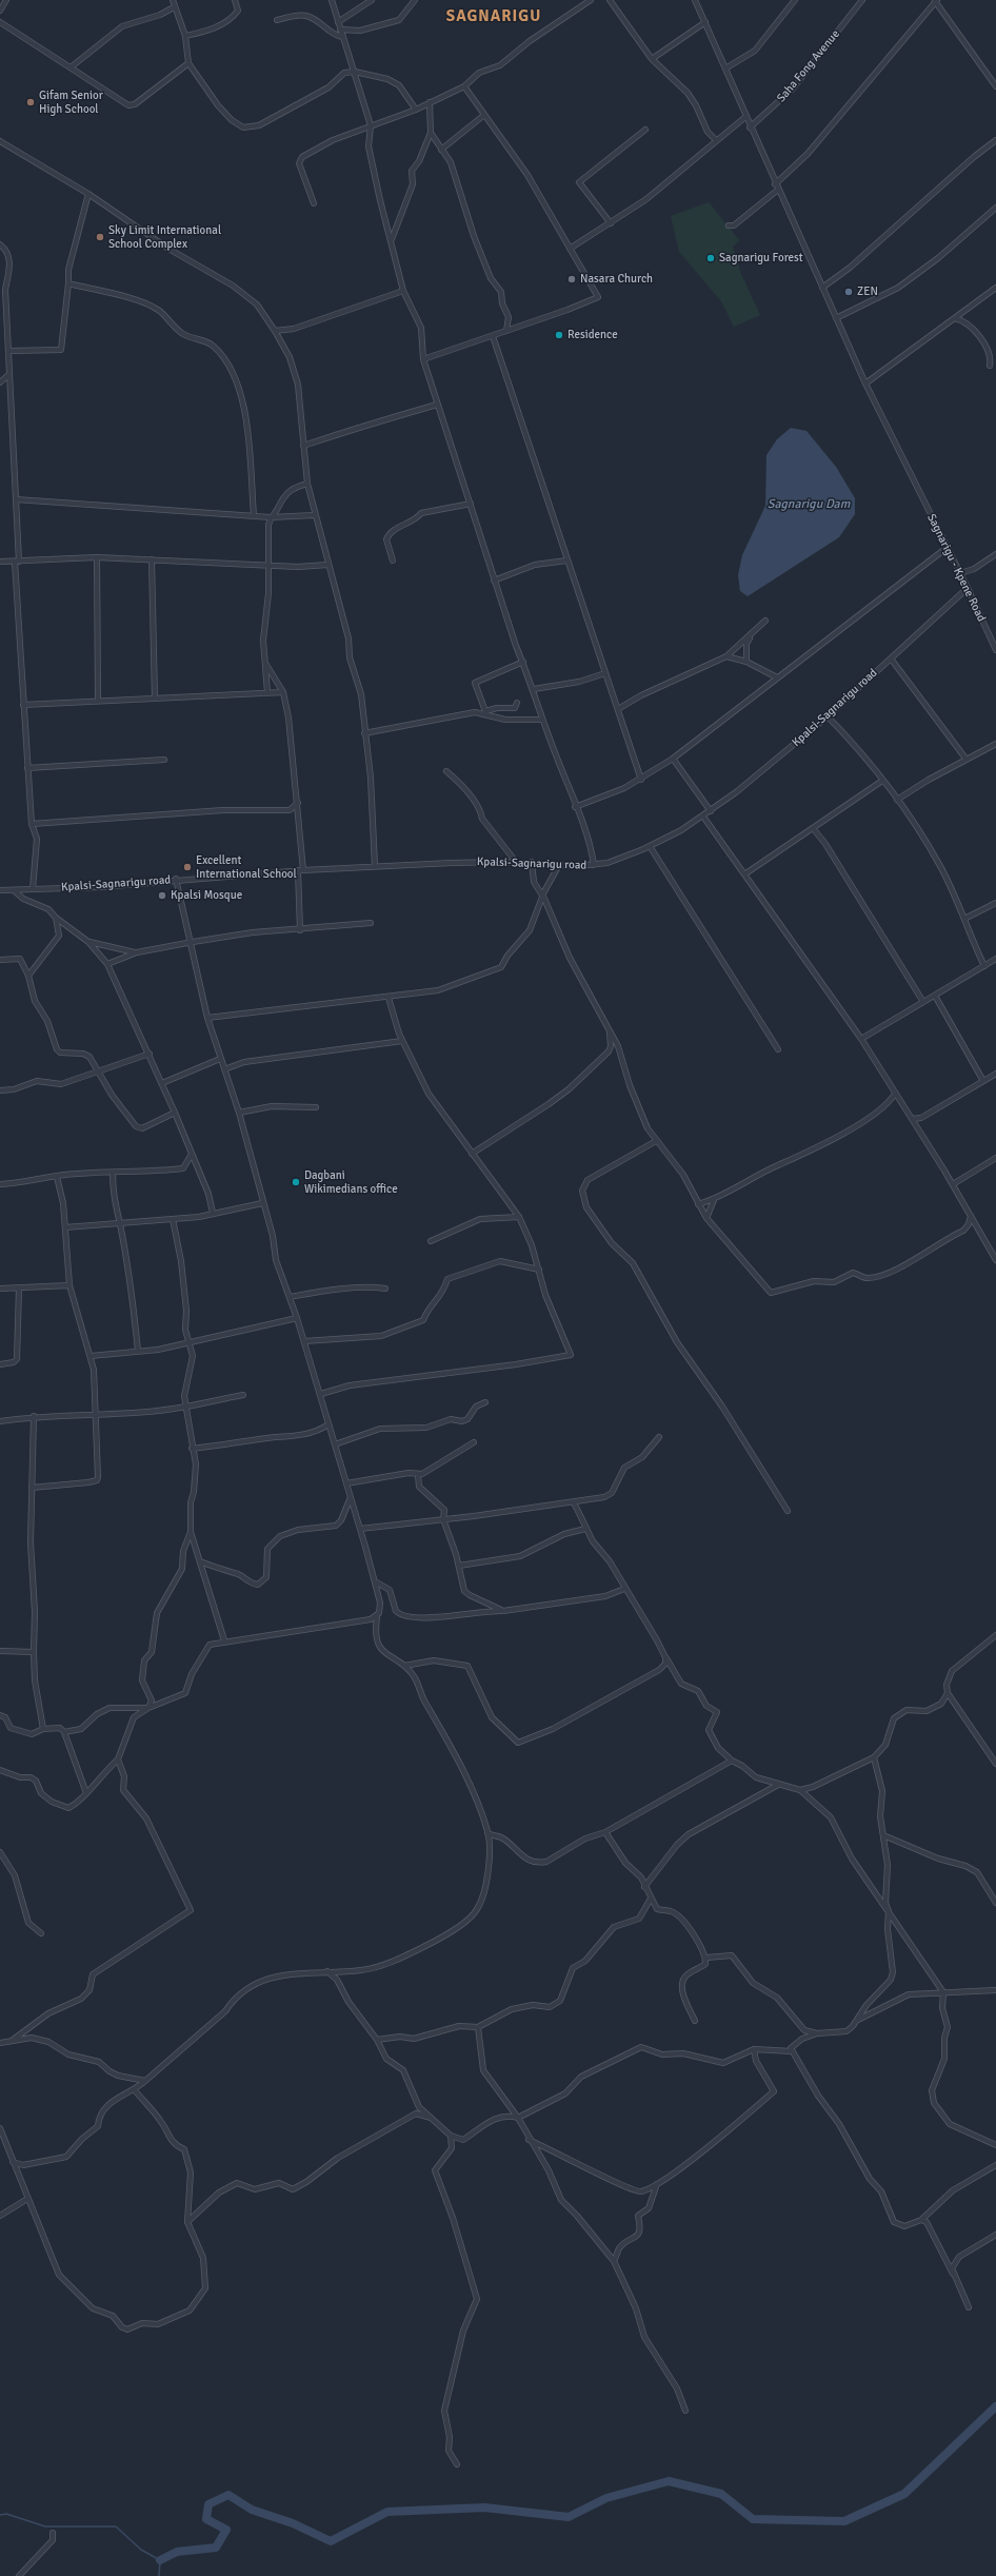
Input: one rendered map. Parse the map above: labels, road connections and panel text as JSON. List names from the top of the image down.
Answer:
{
  "streets": {
    "street": ["Saha Fong Avenue", "Sagnarigu - Kpene Road", "Kpalsi-Sagnarigu road"]
  },
  "crossings": [
    ["Saha Fong Avenue", "Sagnarigu - Kpene Road"],
    ["Sagnarigu - Kpene Road", "Kpalsi-Sagnarigu road"]
  ],
  "districts": ["SAGNARIGU"],
  "water": ["Sagnarigu Dam"],
  "places": [
    "Gifam Senior High School",
    "Sky Limit International School Complex",
    "Sagnarigu Forest",
    "Nasara Church",
    "ZEN",
    "Residence",
    "Excellent International School",
    "Kpalsi Mosque",
    "Dagbani Wikimedians office"
  ]
}
